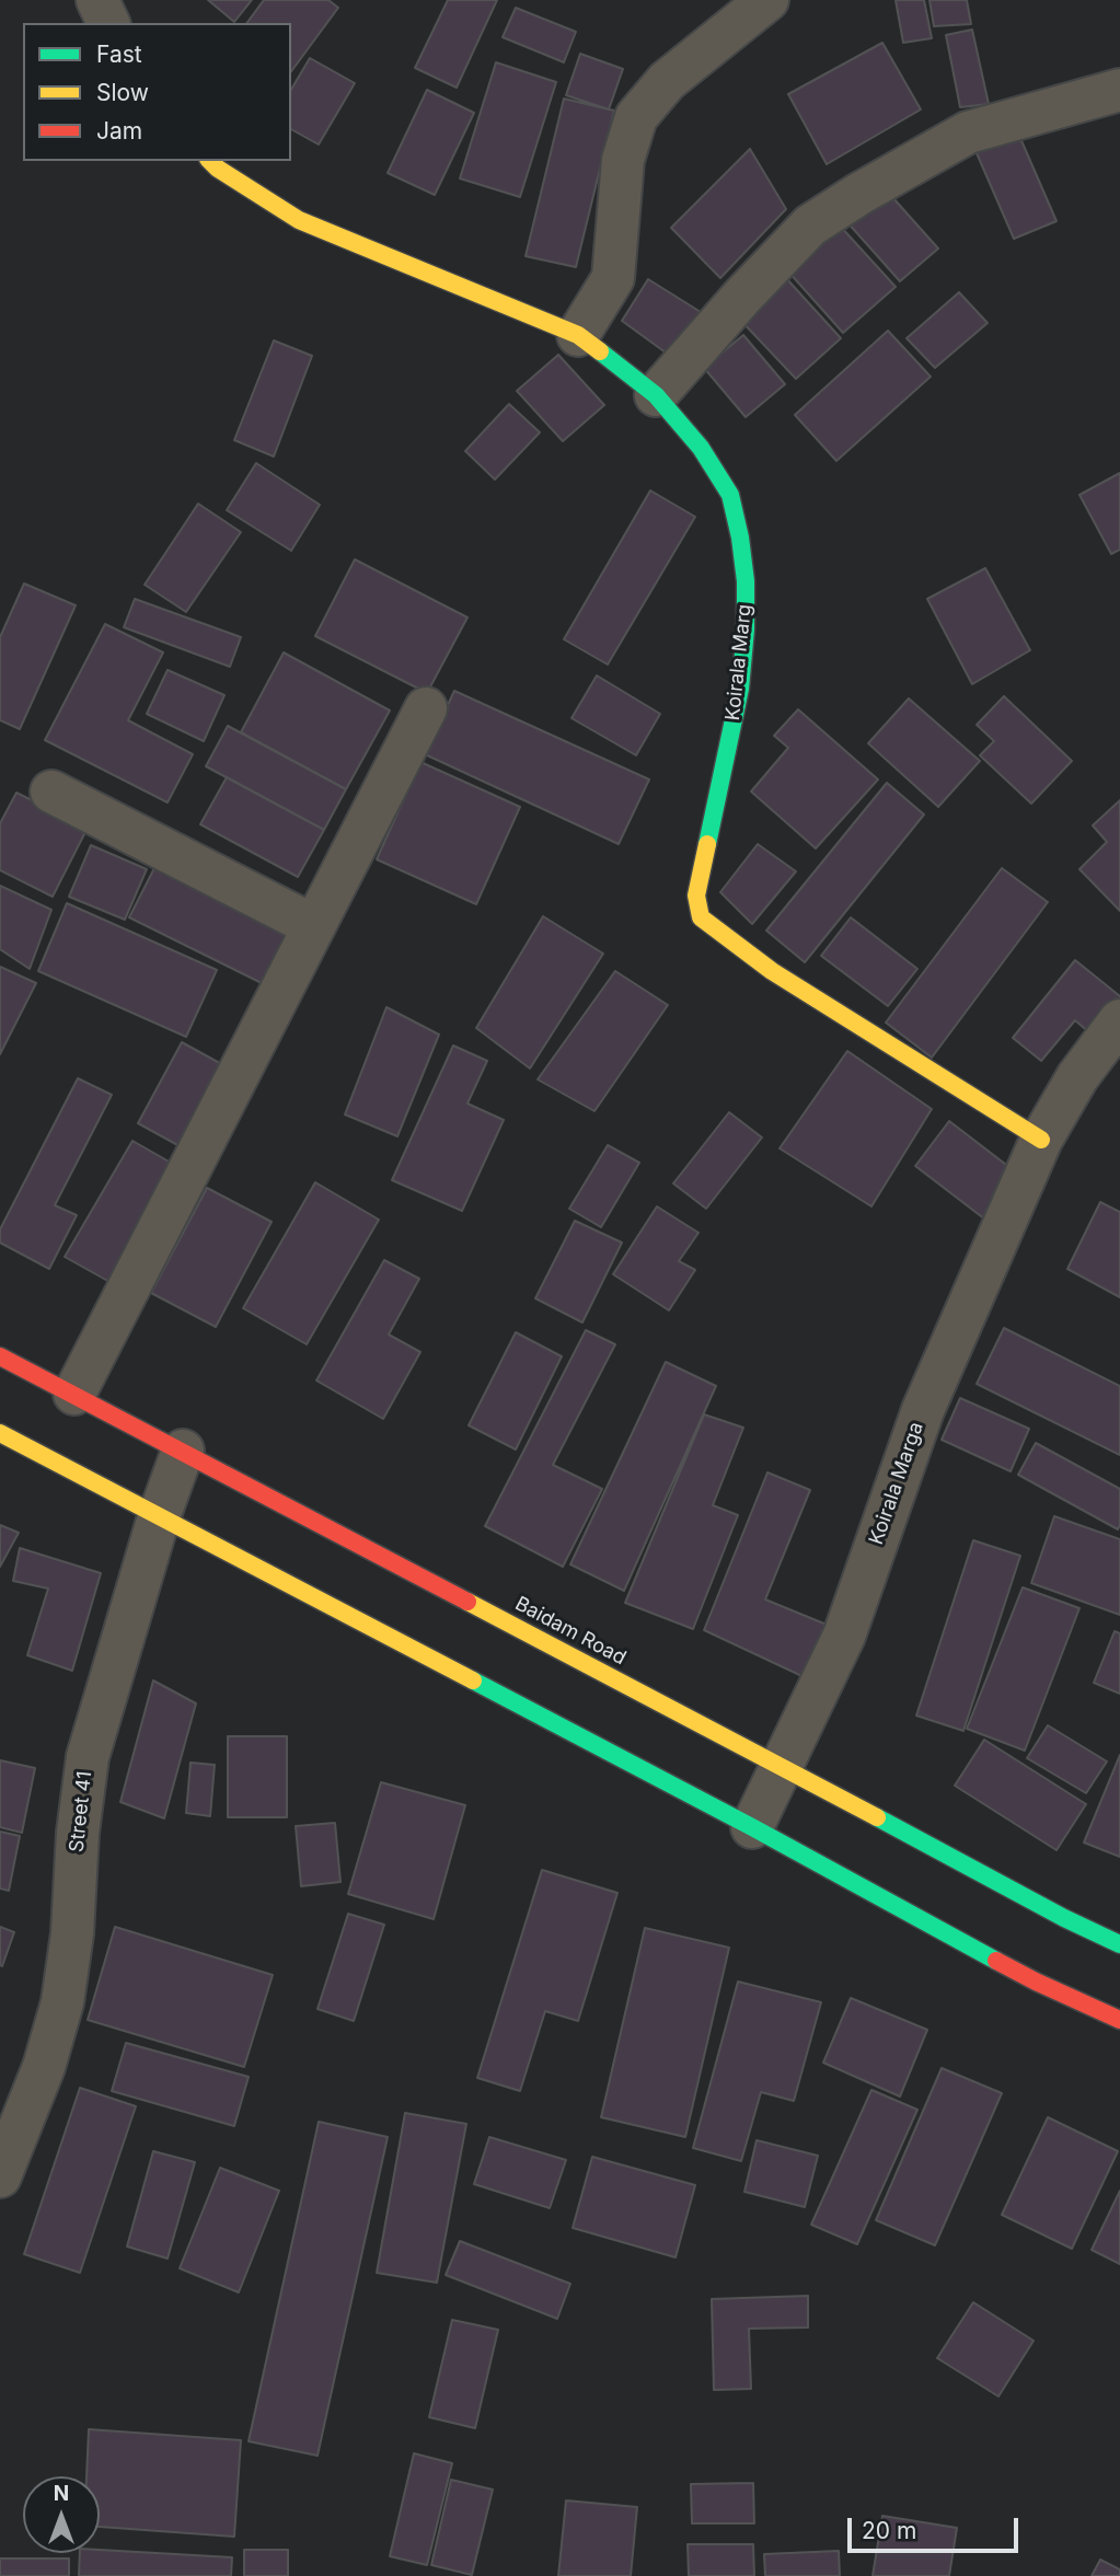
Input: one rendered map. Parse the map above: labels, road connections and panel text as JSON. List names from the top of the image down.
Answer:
{
  "streets": {
    "main road": ["Koirala Marg", "Baidam Road"],
    "street": ["Koirala Marga", "Street 41"]
  },
  "crossings": [
    ["Koirala Marg", "Koirala Marga"],
    ["Koirala Marga", "Baidam Road"],
    ["Baidam Road", "Street 41"]
  ],
  "legend": ["Fast", "Slow", "Jam"],
  "scale_bar": "20 m",
  "north": "top"
}
